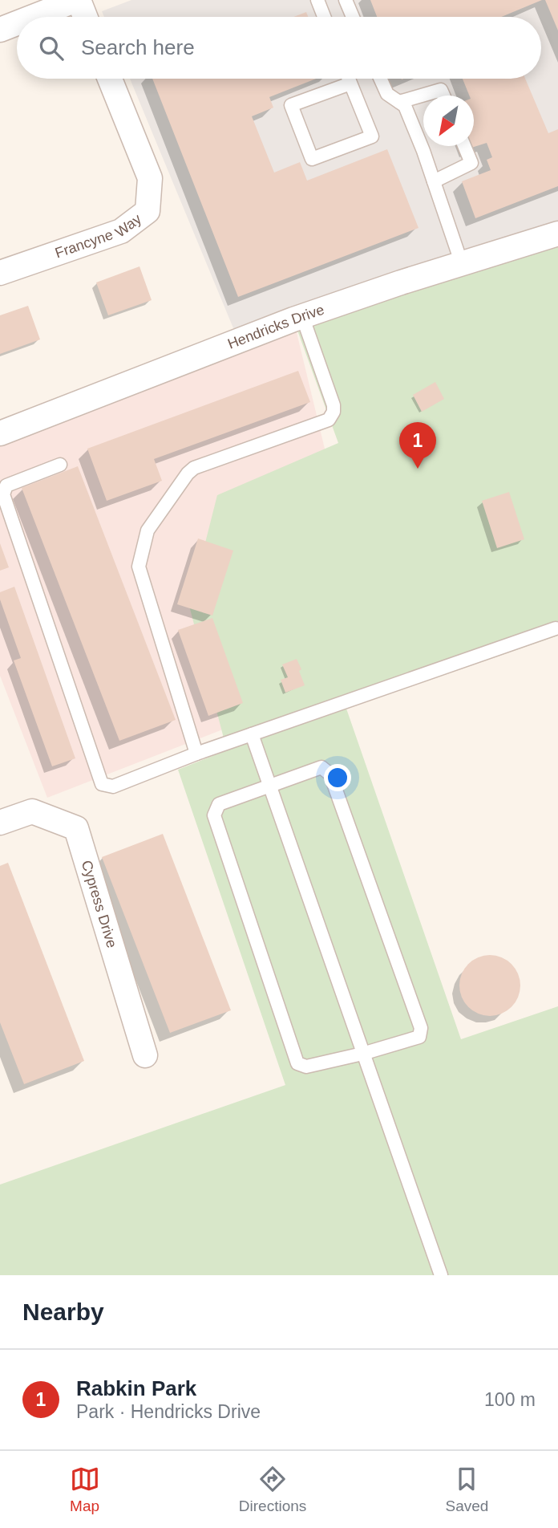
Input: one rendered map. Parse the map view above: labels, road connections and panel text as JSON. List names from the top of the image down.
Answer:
{
  "streets": {
    "street": ["Francyne Way", "Hendricks Drive", "Cypress Drive"]
  },
  "north": "bottom left",
  "page": {
    "search": "Search here",
    "pins": "1",
    "heading": "Nearby",
    "list": [
      {
        "mark": "1",
        "name": "Rabkin Park",
        "note": "Park · Hendricks Drive",
        "value": "100 m"
      }
    ],
    "nav": ["Map", "Directions", "Saved"]
  }
}
